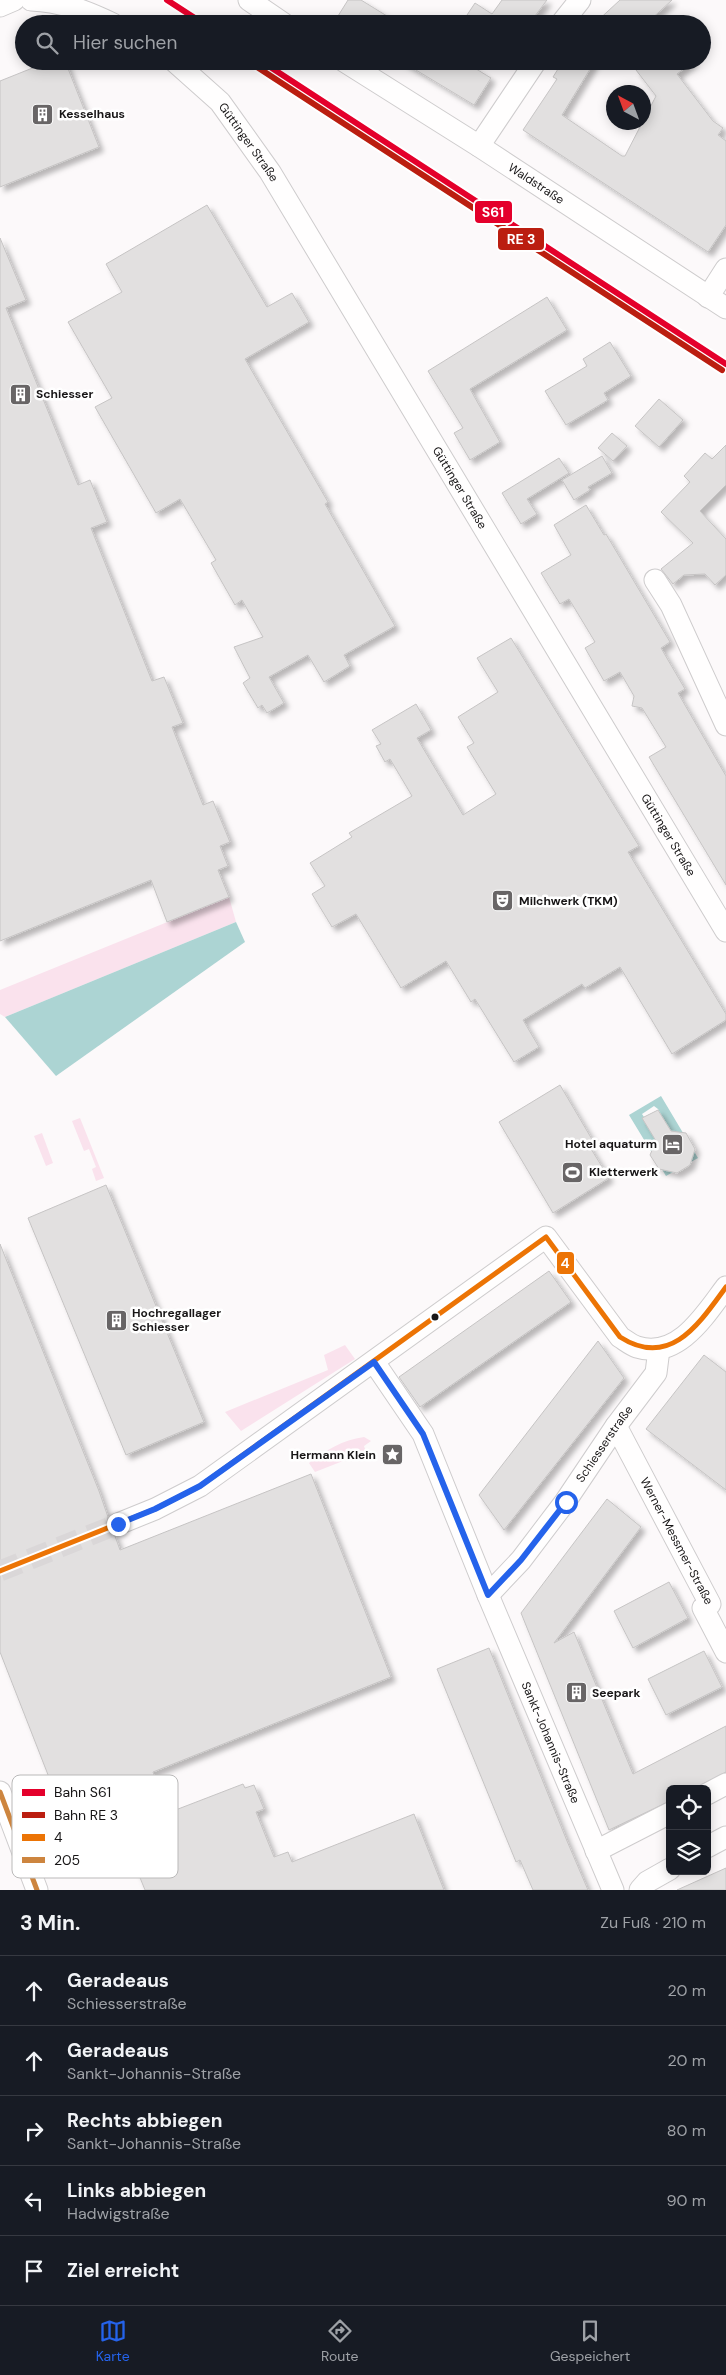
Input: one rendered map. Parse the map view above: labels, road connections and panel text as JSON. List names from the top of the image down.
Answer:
{
  "streets": {
    "street": [
      "Güttinger Straße",
      "Waldstraße",
      "Schiesserstraße",
      "Werner-Messmer-Straße",
      "Sankt-Johannis-Straße"
    ]
  },
  "crossings": [
    ["Schiesserstraße", "Werner-Messmer-Straße"],
    ["Schiesserstraße", "Sankt-Johannis-Straße"]
  ],
  "places": {
    "building": [
      "Kesselhaus",
      "Schiesser",
      "Hochregallager Schiesser",
      "Seepark"
    ],
    "theatre": ["Milchwerk (TKM)"],
    "hotel": ["Hotel aquaturm"],
    "sports": ["Kletterwerk"],
    "place": ["Hermann Klein"]
  },
  "lines": ["rail line S61", "transit line 4", "transit line 205"],
  "legend": [
    "Bahn S61",
    "Bahn RE 3",
    "4",
    "205"
  ],
  "north": "top left",
  "page": {
    "search": "Hier suchen",
    "heading": ["3 Min.", "Zu Fuß · 210 m"],
    "list": [
      ["Geradeaus", "Schiesserstraße", "20 m"],
      ["Geradeaus", "Sankt-Johannis-Straße", "20 m"],
      ["Rechts abbiegen", "Sankt-Johannis-Straße", "80 m"],
      ["Links abbiegen", "Hadwigstraße", "90 m"],
      "Ziel erreicht"
    ],
    "nav": ["Karte", "Route", "Gespeichert"]
  }
}
